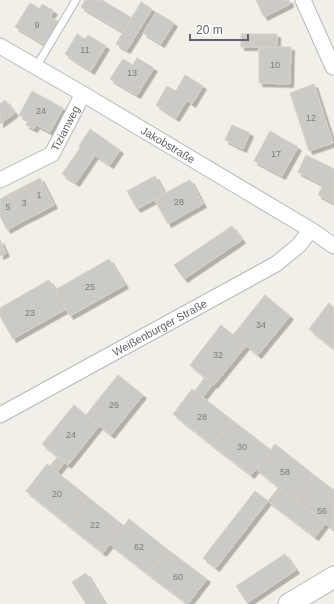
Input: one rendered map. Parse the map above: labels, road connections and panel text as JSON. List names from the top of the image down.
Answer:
{
  "streets": {
    "street": ["Tizianweg", "Jakobstraße", "Weißenburger Straße"]
  },
  "crossings": [
    ["Tizianweg", "Jakobstraße"],
    ["Jakobstraße", "Weißenburger Straße"]
  ],
  "house_numbers": [
    "9",
    "11",
    "10",
    "13",
    "24",
    "12",
    "17",
    "1",
    "28",
    "3",
    "5",
    "25",
    "23",
    "34",
    "32",
    "26",
    "28",
    "24",
    "30",
    "58",
    "20",
    "56",
    "22",
    "62",
    "60"
  ],
  "scale_bar": "20 m"
}
